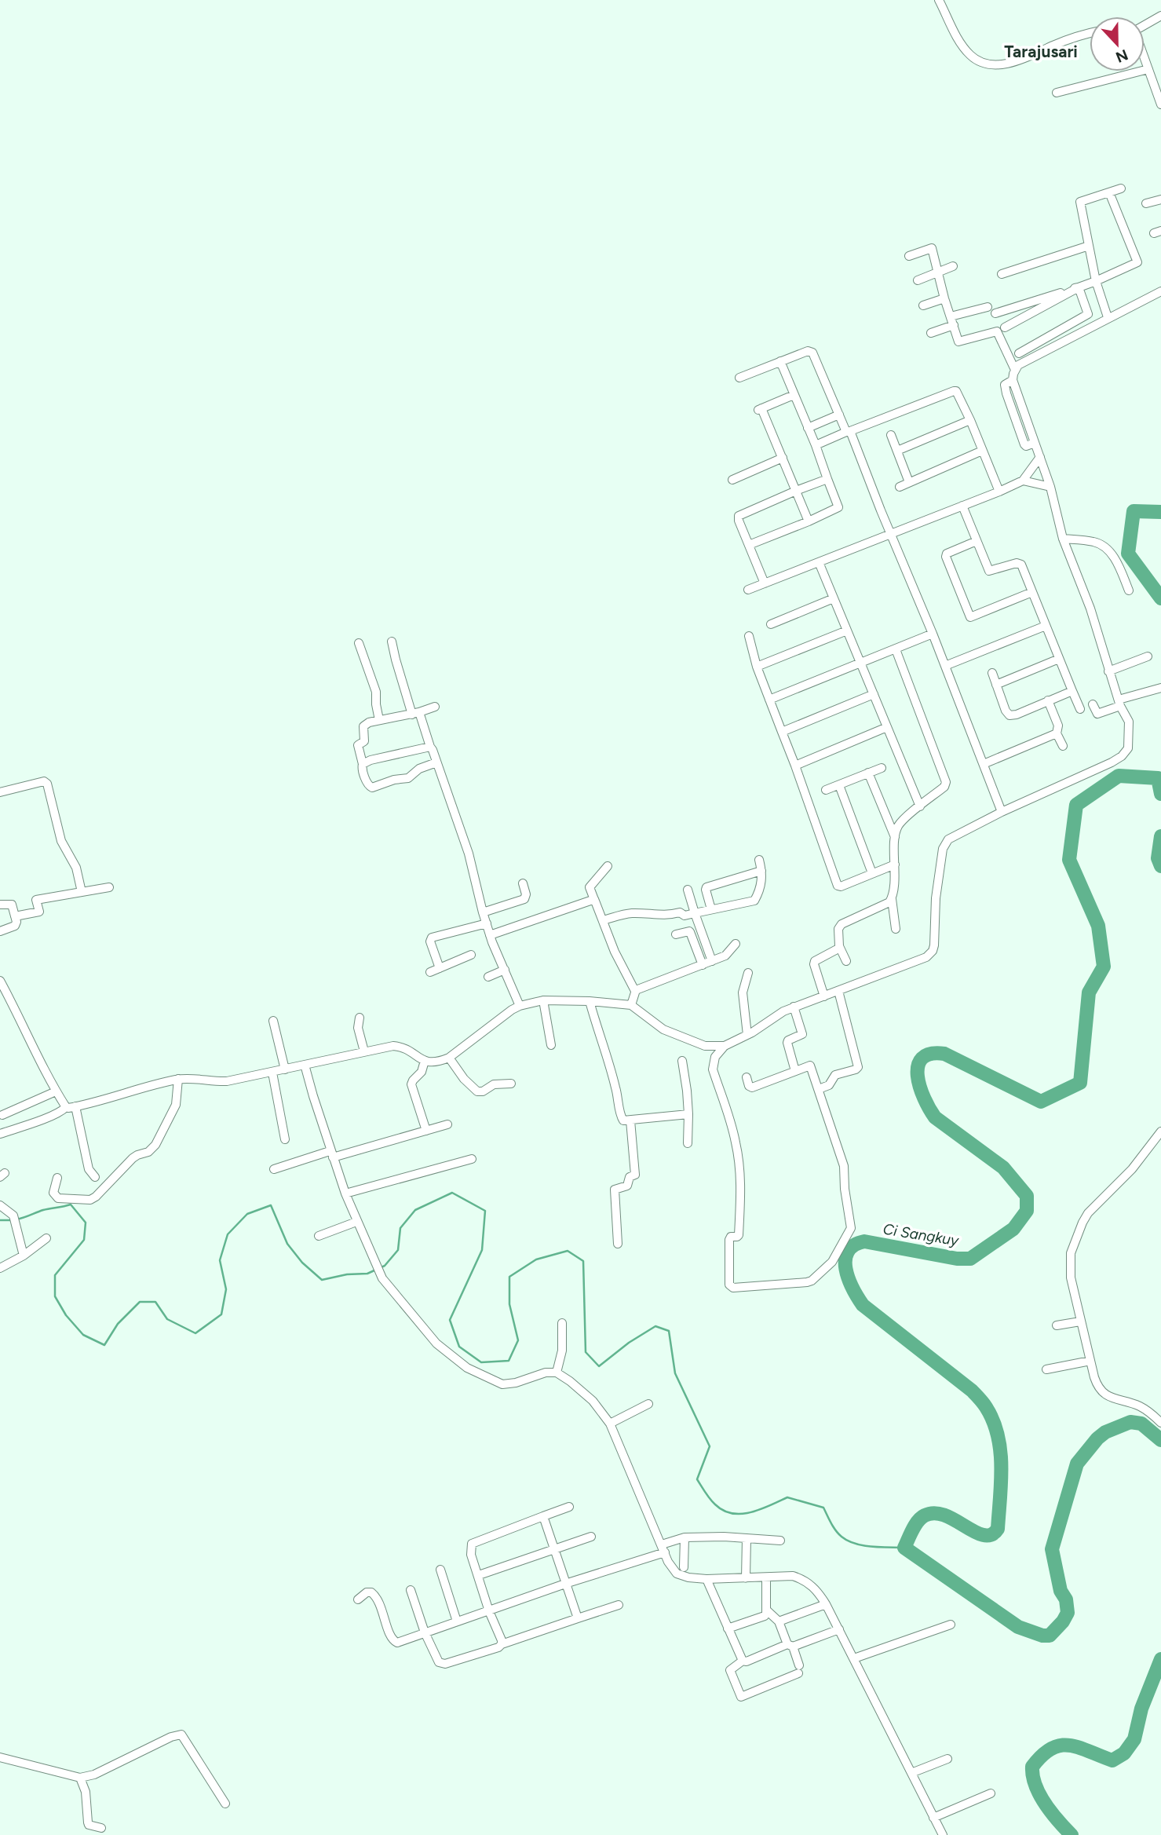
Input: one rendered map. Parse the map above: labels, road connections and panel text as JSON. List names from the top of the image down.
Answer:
{
  "districts": ["Tarajusari"],
  "water": ["Ci Sangkuy"],
  "north": "bottom"
}
